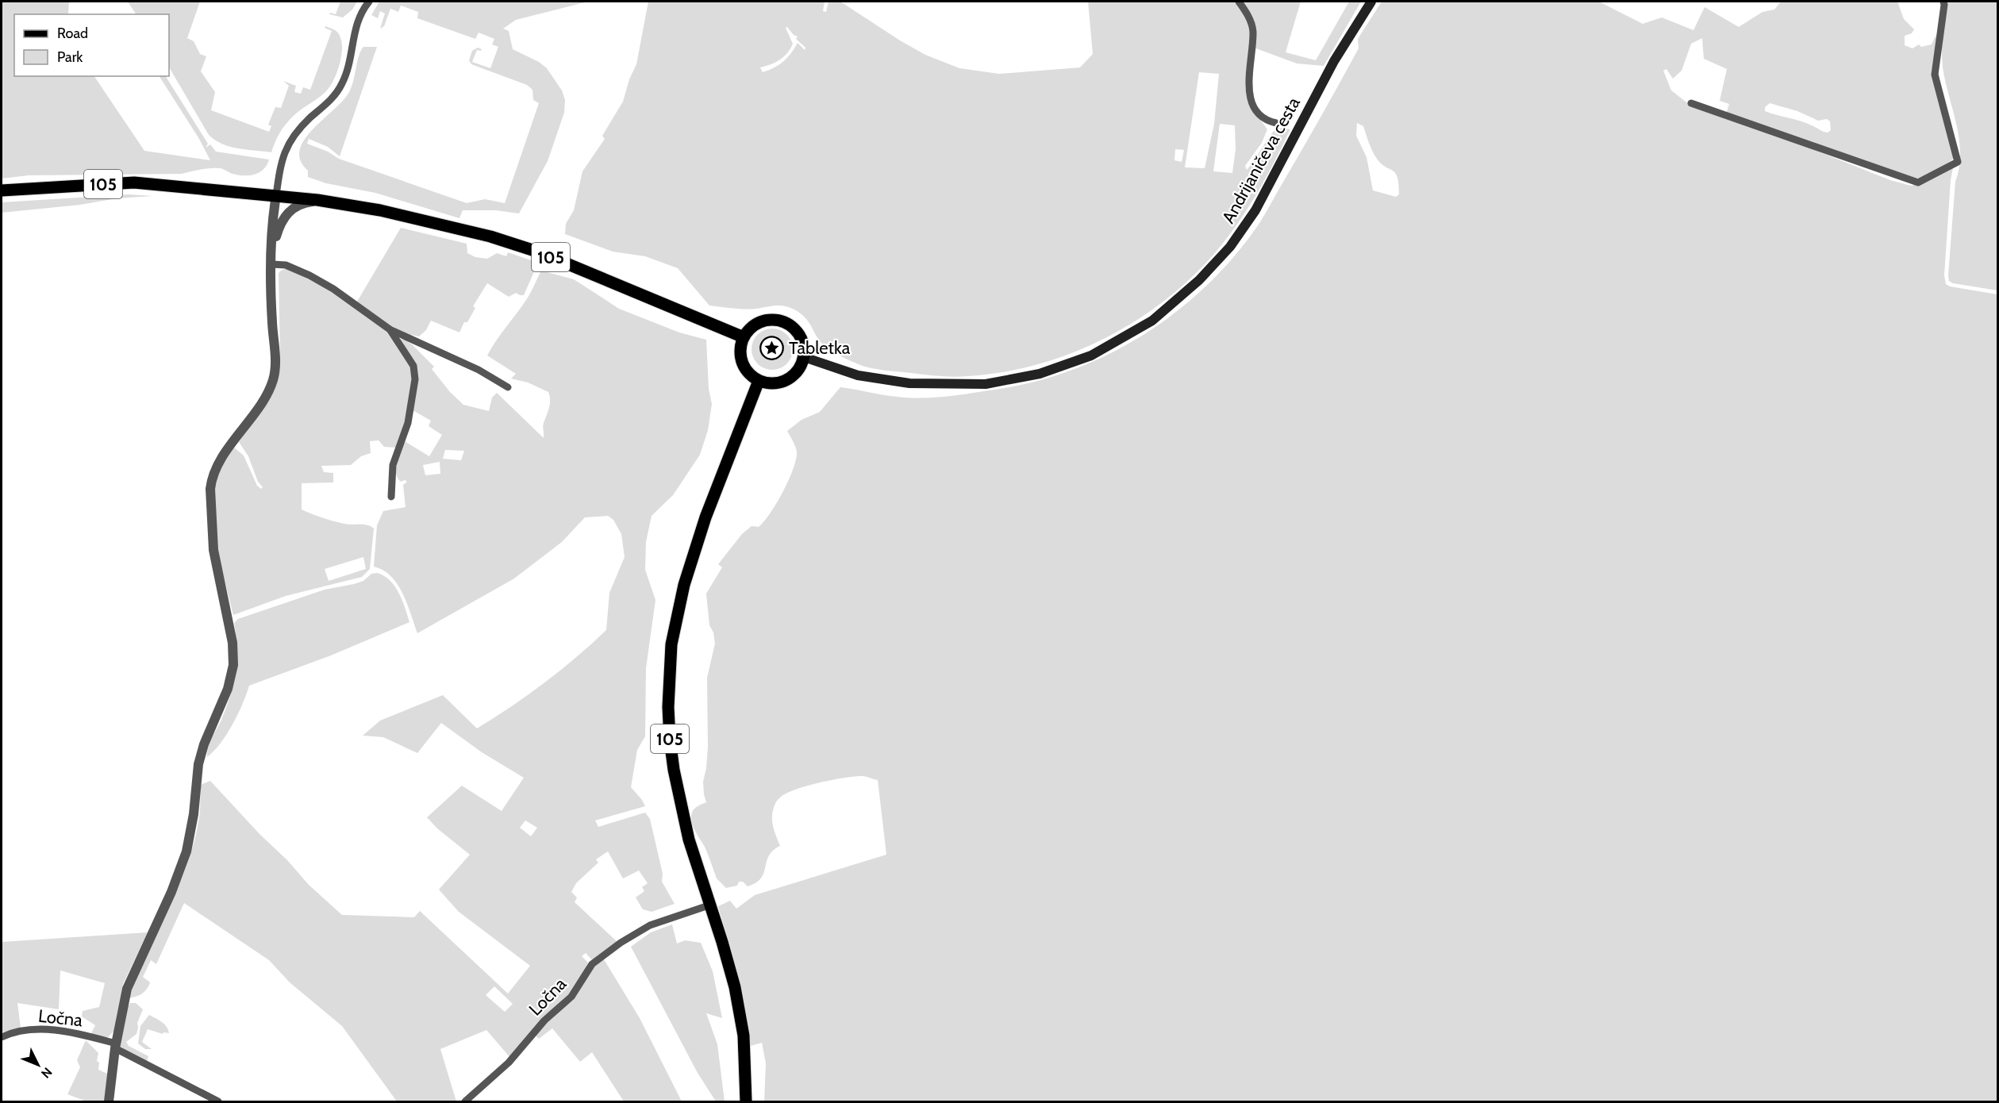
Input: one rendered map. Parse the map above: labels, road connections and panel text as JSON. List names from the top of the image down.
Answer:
{
  "streets": {
    "main road": ["Andrijaničeva cesta", "105"],
    "street": ["Ločna"]
  },
  "crossings": [
    ["Andrijaničeva cesta", "105"],
    ["105", "Ločna"]
  ],
  "places": {
    "place": ["Tabletka"]
  },
  "legend": ["Road", "Park"],
  "north": "bottom right"
}
